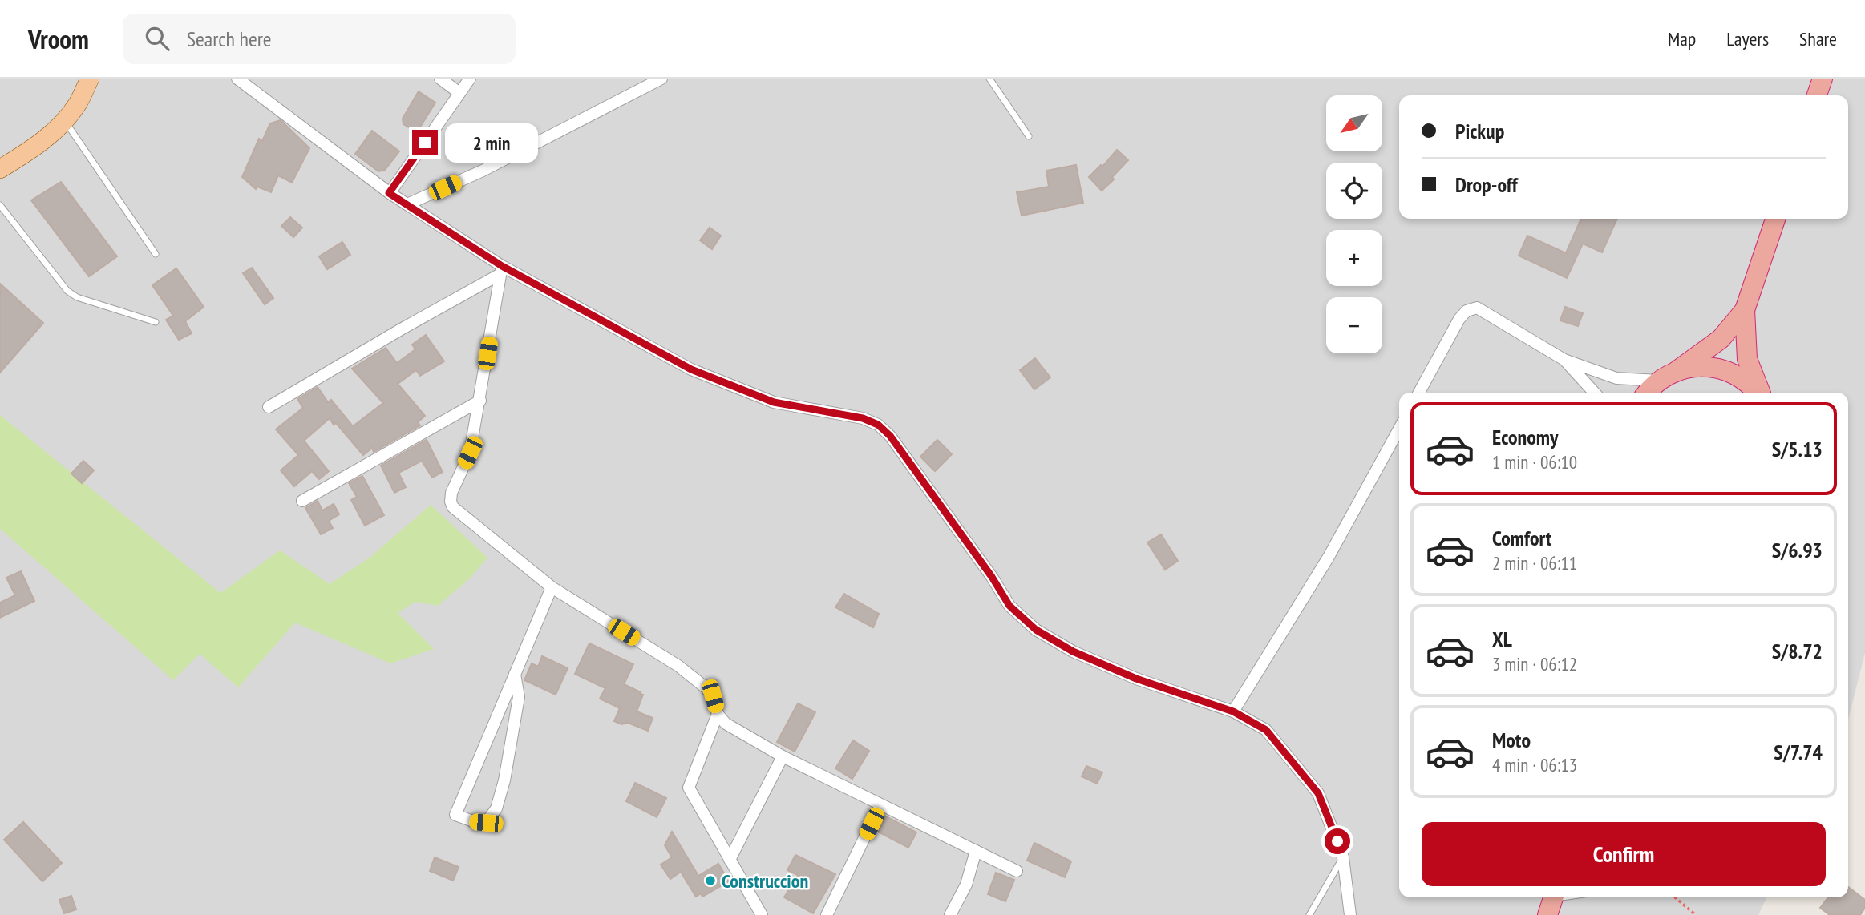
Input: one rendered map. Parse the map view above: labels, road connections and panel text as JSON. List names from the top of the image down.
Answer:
{
  "places": ["Construccion"],
  "north": "bottom left",
  "page": {
    "header": "Vroom",
    "search": "Search here",
    "nav": ["Map", "Layers", "Share"],
    "map_buttons": ["+", "−"],
    "banner": ["Pickup", "Drop-off"],
    "bubble": "2 min",
    "list": [
      {
        "name": "Economy",
        "note": "1 min · 06:10",
        "value": "S/5.13"
      },
      {
        "name": "Comfort",
        "note": "2 min · 06:11",
        "value": "S/6.93"
      },
      {
        "name": "XL",
        "note": "3 min · 06:12",
        "value": "S/8.72"
      },
      {
        "name": "Moto",
        "note": "4 min · 06:13",
        "value": "S/7.74"
      }
    ],
    "buttons": "Confirm"
  }
}
